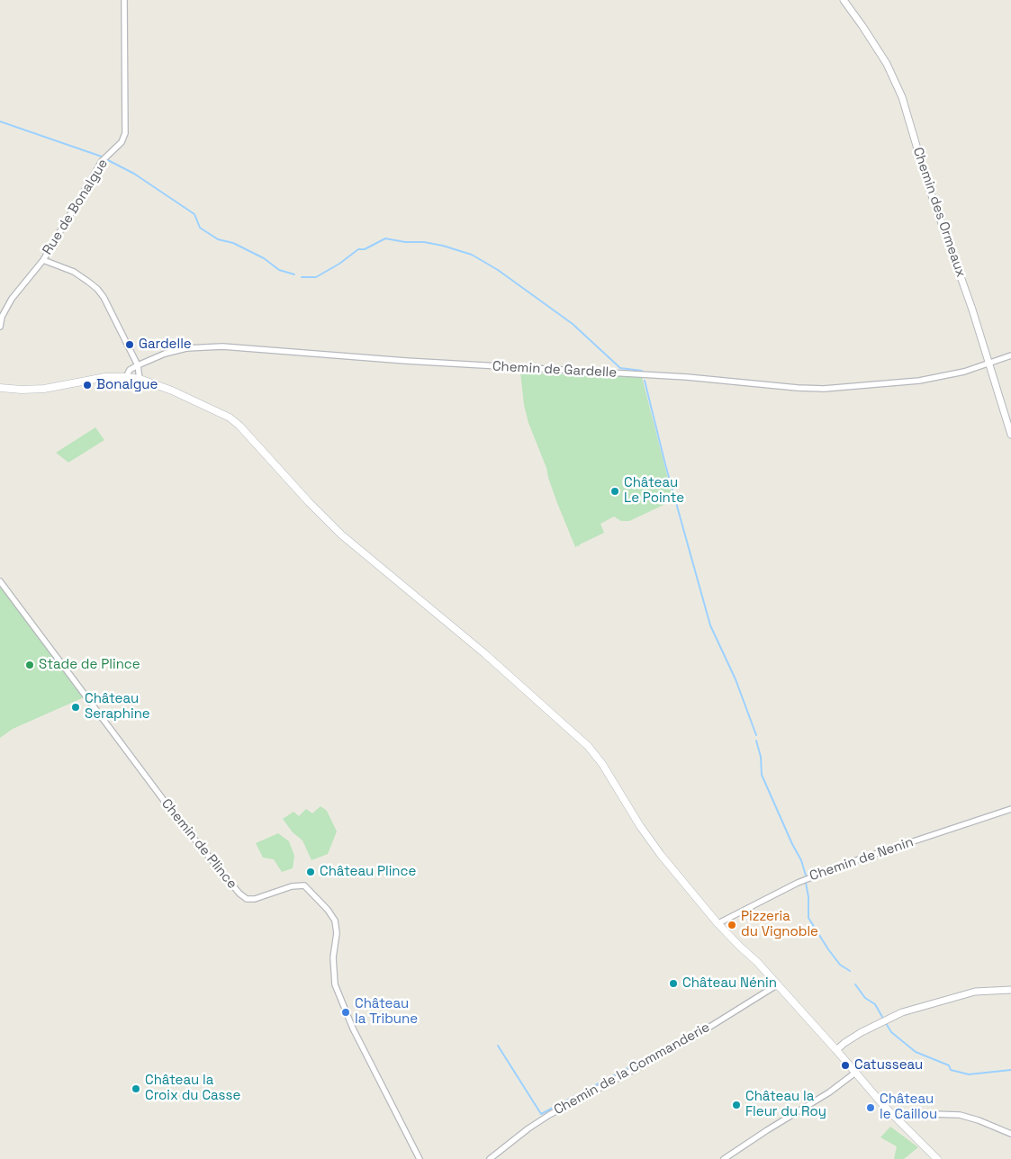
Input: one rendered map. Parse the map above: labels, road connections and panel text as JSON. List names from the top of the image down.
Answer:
{
  "streets": {
    "street": [
      "Rue de Bonalgue",
      "Chemin des Ormeaux",
      "Chemin de Gardelle",
      "Chemin de Plince",
      "Chemin de Nenin",
      "Chemin de la Commanderie"
    ]
  },
  "crossings": [
    ["Chemin des Ormeaux", "Chemin de Gardelle"]
  ],
  "places": [
    "Gardelle",
    "Bonalgue",
    "Château Le Pointe",
    "Stade de Plince",
    "Château Seraphine",
    "Château Plince",
    "Pizzeria du Vignoble",
    "Château Nénin",
    "Château la Tribune",
    "Catusseau",
    "Château la Croix du Casse",
    "Château la Fleur du Roy",
    "Château le Caillou"
  ]
}
